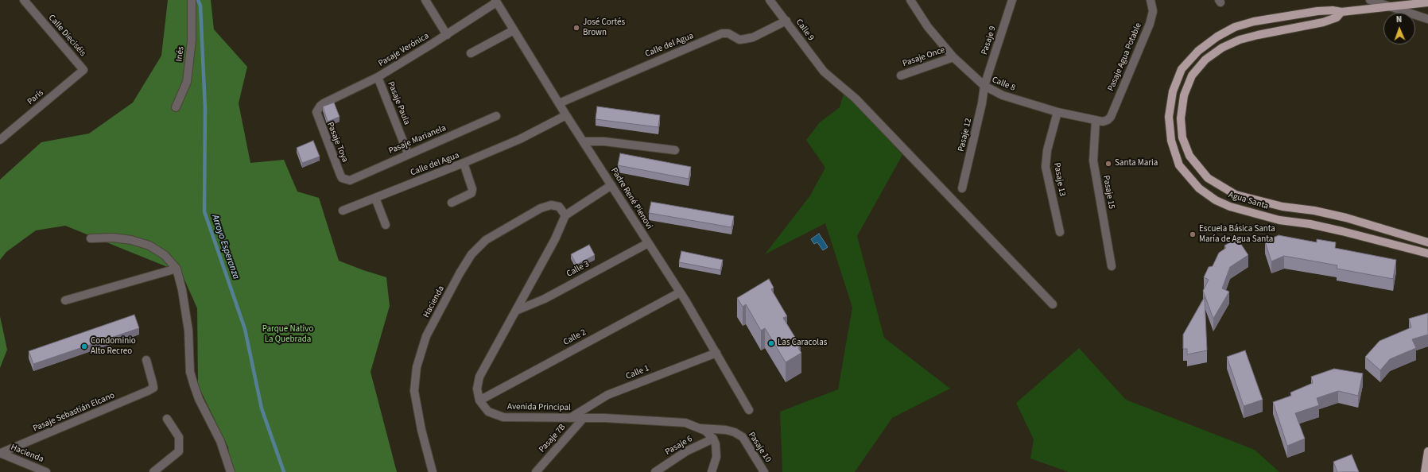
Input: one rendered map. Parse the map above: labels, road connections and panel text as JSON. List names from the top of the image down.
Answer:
{
  "streets": {
    "main road": ["Agua Santa"],
    "street": [
      "Calle 9",
      "Calle Dieciséis",
      "Pasaje 9",
      "Calle del Agua",
      "Pasaje Verónica",
      "Inés",
      "Pasaje Once",
      "Pasaje Agua Potable",
      "Calle 8",
      "París",
      "Pasaje Paula",
      "Pasaje 12",
      "Pasaje Marianela",
      "Pasaje Toya",
      "Pasaje 13",
      "Pasaje 15",
      "Padre René Pienovi",
      "Calle 3",
      "Hacienda",
      "Calle 2",
      "Calle 1",
      "Avenida Principal",
      "Pasaje Sebastián Elcano",
      "Pasaje 7B",
      "Pasaje 6",
      "Pasaje 10"
    ]
  },
  "crossings": [
    ["Calle 9", "Calle del Agua"],
    ["Calle Dieciséis", "París"],
    ["Pasaje 9", "Calle 8"],
    ["Pasaje 9", "Pasaje 12"],
    ["Calle del Agua", "Padre René Pienovi"],
    ["Pasaje Verónica", "Pasaje Paula"],
    ["Pasaje Verónica", "Pasaje Toya"],
    ["Pasaje Verónica", "Padre René Pienovi"],
    ["Pasaje Once", "Calle 8"],
    ["Pasaje Agua Potable", "Calle 8"],
    ["Calle 8", "Pasaje 12"],
    ["Calle 8", "Pasaje 13"],
    ["Calle 8", "Pasaje 15"],
    ["Pasaje Paula", "Pasaje Marianela"],
    ["Pasaje Marianela", "Pasaje Toya"],
    ["Padre René Pienovi", "Calle 3"],
    ["Padre René Pienovi", "Calle 2"],
    ["Padre René Pienovi", "Calle 1"],
    ["Hacienda", "Pasaje Sebastián Elcano"],
    ["Calle 2", "Avenida Principal"],
    ["Calle 1", "Avenida Principal"],
    ["Avenida Principal", "Pasaje 7B"],
    ["Avenida Principal", "Pasaje 6"],
    ["Avenida Principal", "Pasaje 10"]
  ],
  "water": ["Arroyo Esperanza"],
  "parks": ["Parque Nativo La Quebrada"],
  "places": [
    "José Cortés Brown",
    "Santa Maria",
    "Escuela Básica Santa María de Agua Santa",
    "Las Caracolas",
    "Condominio Alto Recreo"
  ],
  "north": "top"
}
